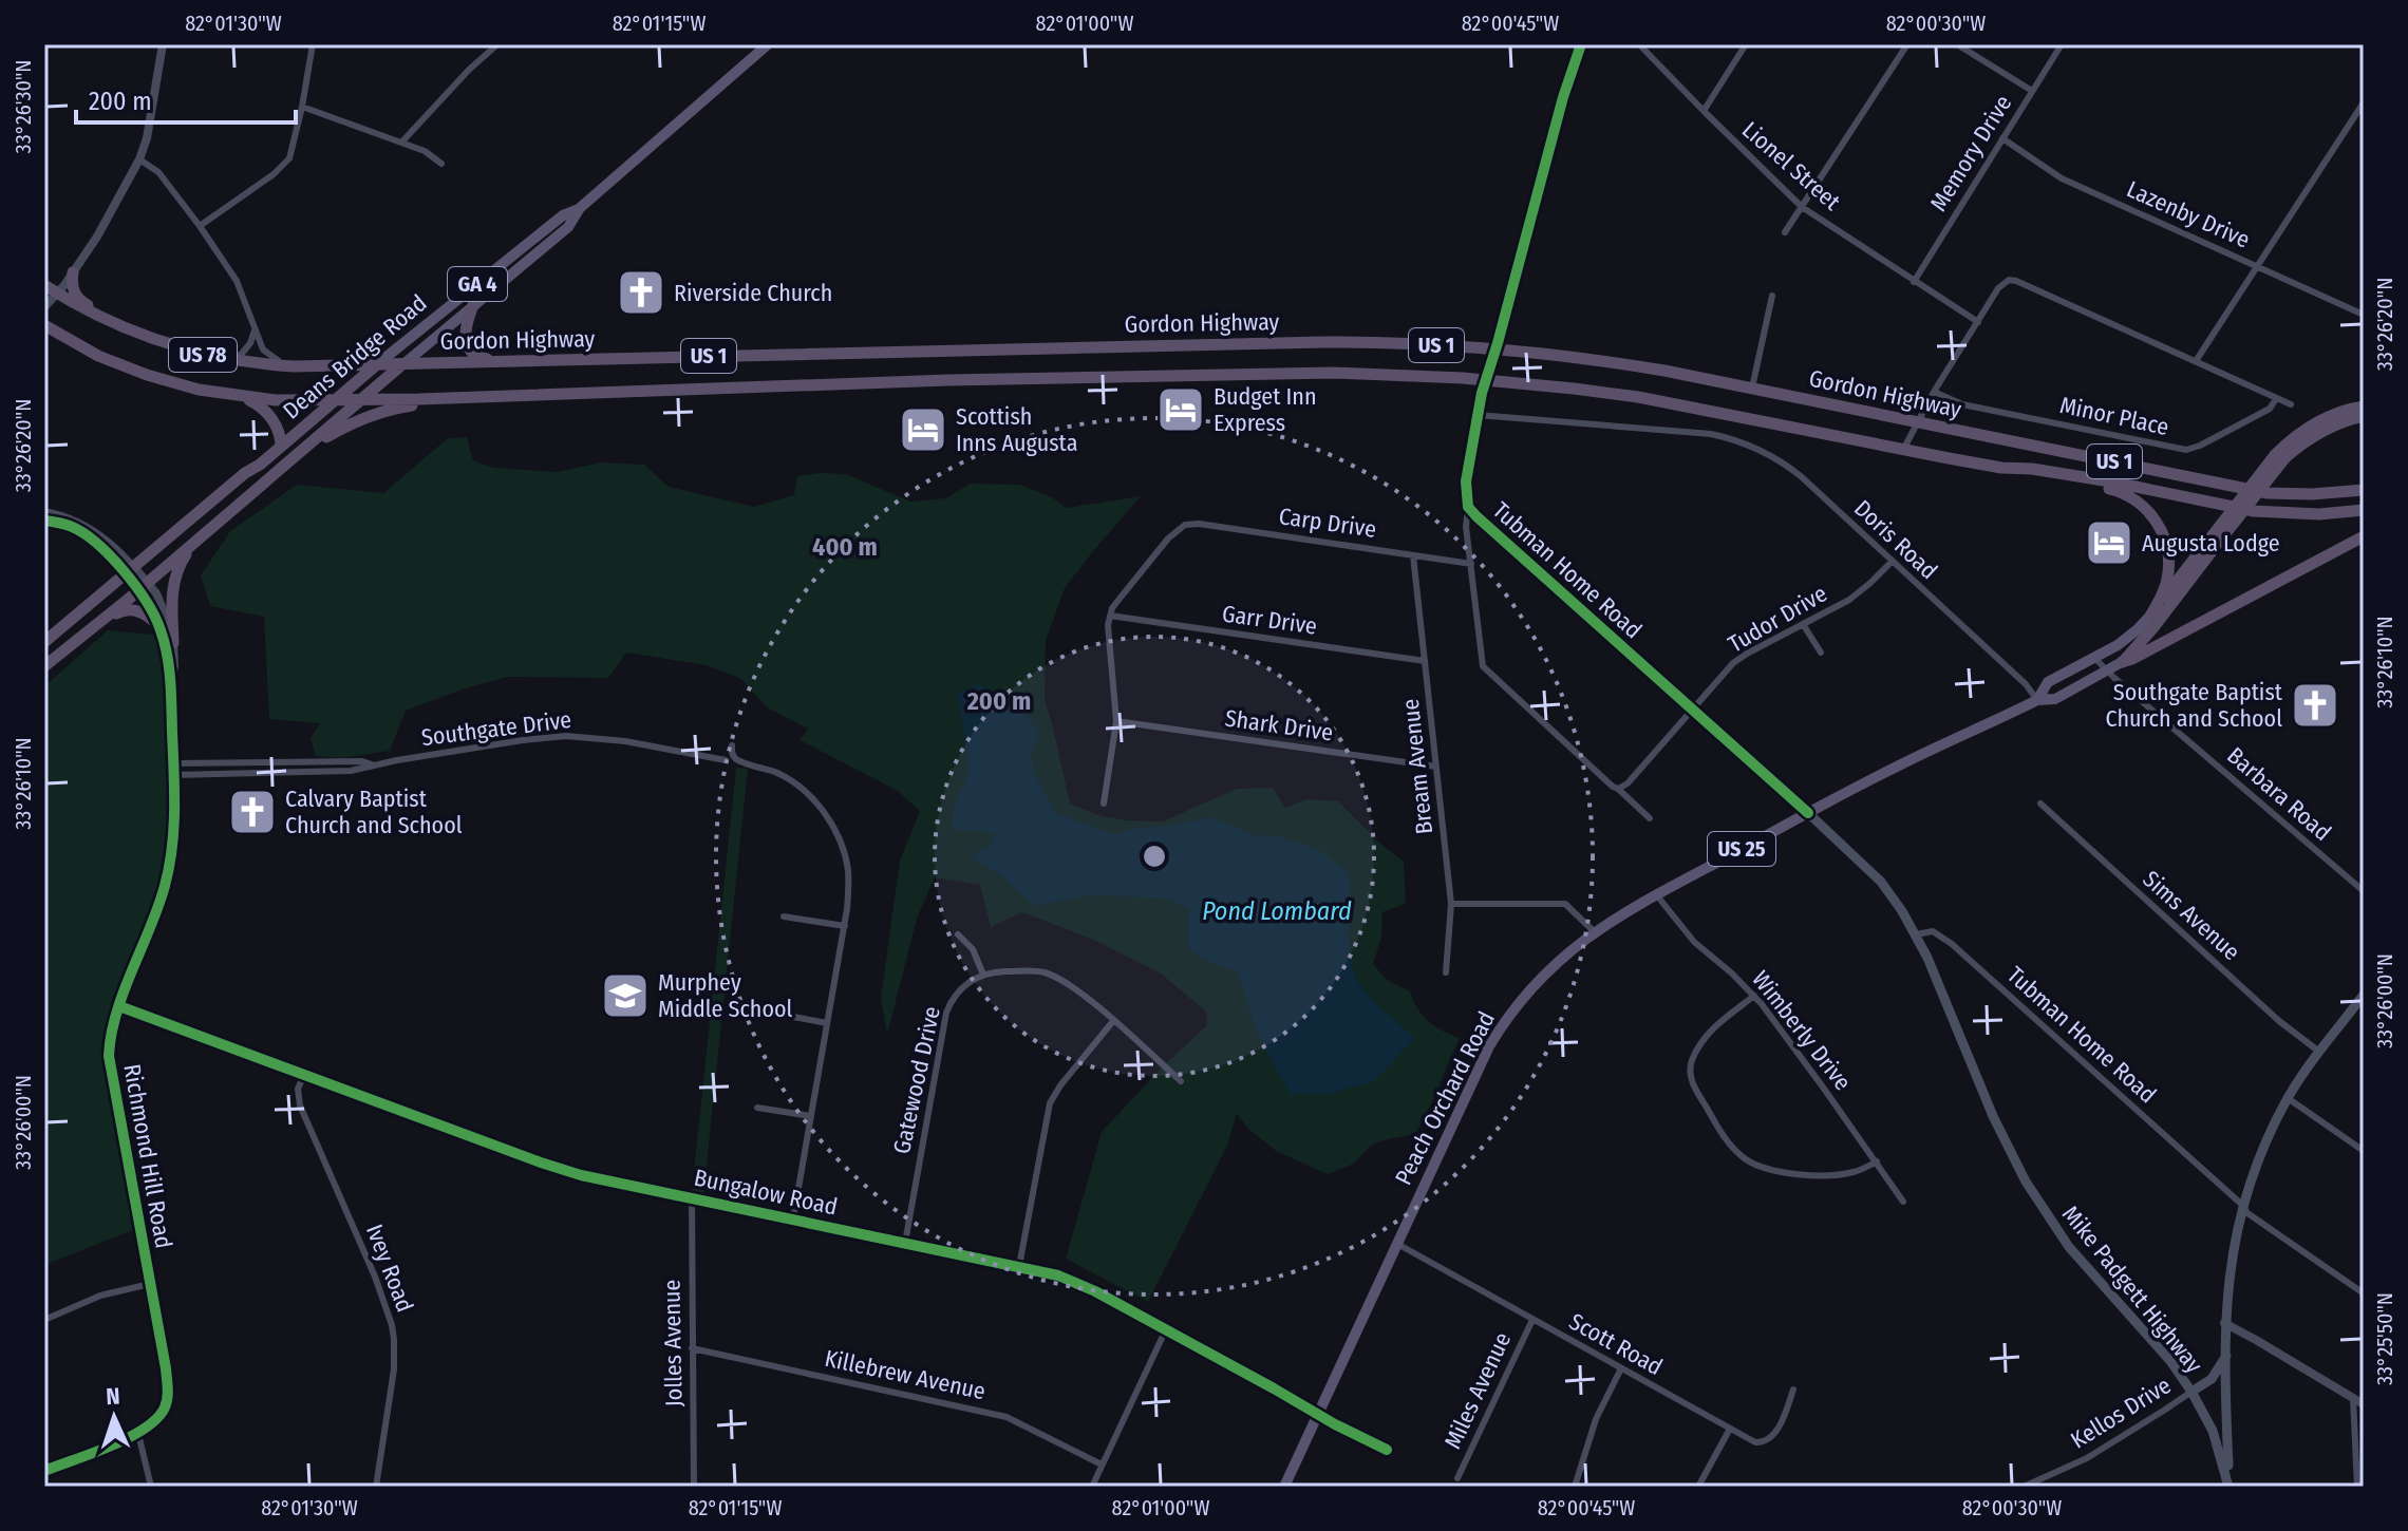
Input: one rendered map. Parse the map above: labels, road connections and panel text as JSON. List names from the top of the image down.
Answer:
{
  "streets": {
    "highway": [
      "GA 4",
      "Gordon Highway",
      "US 1",
      "US 78",
      "Deans Bridge Road",
      "US 25"
    ],
    "main road": [
      "Tubman Home Road",
      "Peach Orchard Road",
      "Mike Padgett Highway",
      "Kellos Drive"
    ],
    "street": [
      "Memory Drive",
      "Lionel Street",
      "Lazenby Drive",
      "Minor Place",
      "Carp Drive",
      "Doris Road",
      "Tudor Drive",
      "Garr Drive",
      "Shark Drive",
      "Southgate Drive",
      "Bream Avenue",
      "Barbara Road",
      "Sims Avenue",
      "Wimberly Drive",
      "Gatewood Drive",
      "Richmond Hill Road",
      "Bungalow Road",
      "Ivey Road",
      "Jolles Avenue",
      "Scott Road",
      "Killebrew Avenue",
      "Miles Avenue"
    ]
  },
  "crossings": [
    ["Memory Drive", "Lionel Street"],
    ["Memory Drive", "Lazenby Drive"],
    ["Gordon Highway", "Deans Bridge Road"],
    ["Gordon Highway", "Tubman Home Road"],
    ["US 1", "US 78"],
    ["US 1", "Deans Bridge Road"],
    ["US 1", "Tubman Home Road"],
    ["US 78", "Deans Bridge Road"],
    ["Deans Bridge Road", "Richmond Hill Road"],
    ["Carp Drive", "Garr Drive"],
    ["Carp Drive", "Bream Avenue"],
    ["Doris Road", "Tubman Home Road"],
    ["Doris Road", "Tudor Drive"],
    ["Doris Road", "Peach Orchard Road"],
    ["Tubman Home Road", "Tudor Drive"],
    ["Tubman Home Road", "Peach Orchard Road"],
    ["Tubman Home Road", "Mike Padgett Highway"],
    ["Garr Drive", "Bream Avenue"],
    ["Shark Drive", "Bream Avenue"],
    ["Southgate Drive", "Richmond Hill Road"],
    ["Barbara Road", "Peach Orchard Road"],
    ["US 25", "Peach Orchard Road"],
    ["Wimberly Drive", "Peach Orchard Road"],
    ["Gatewood Drive", "Bungalow Road"],
    ["Peach Orchard Road", "Bungalow Road"],
    ["Peach Orchard Road", "Scott Road"],
    ["Richmond Hill Road", "Bungalow Road"],
    ["Bungalow Road", "Ivey Road"],
    ["Bungalow Road", "Jolles Avenue"],
    ["Mike Padgett Highway", "Kellos Drive"],
    ["Jolles Avenue", "Killebrew Avenue"],
    ["Scott Road", "Miles Avenue"]
  ],
  "water": ["Pond Lombard"],
  "places": {
    "church": ["Riverside Church", "Southgate Baptist Church and School", "Calvary Baptist Church and School"],
    "hotel": ["Budget Inn Express", "Scottish Inns Augusta", "Augusta Lodge"],
    "school or university": ["Murphey Middle School"]
  },
  "scale_bar": "200 m",
  "north": "top",
  "coordinates": [
    "82°01'30\"W",
    "82°01'15\"W",
    "82°01'00\"W",
    "82°00'45\"W",
    "82°00'30\"W",
    "33°26'30\"N",
    "33°26'20\"N",
    "33°26'10\"N",
    "33°26'00\"N",
    "33°25'50\"N"
  ],
  "rings": ["400 m", "200 m"]
}
